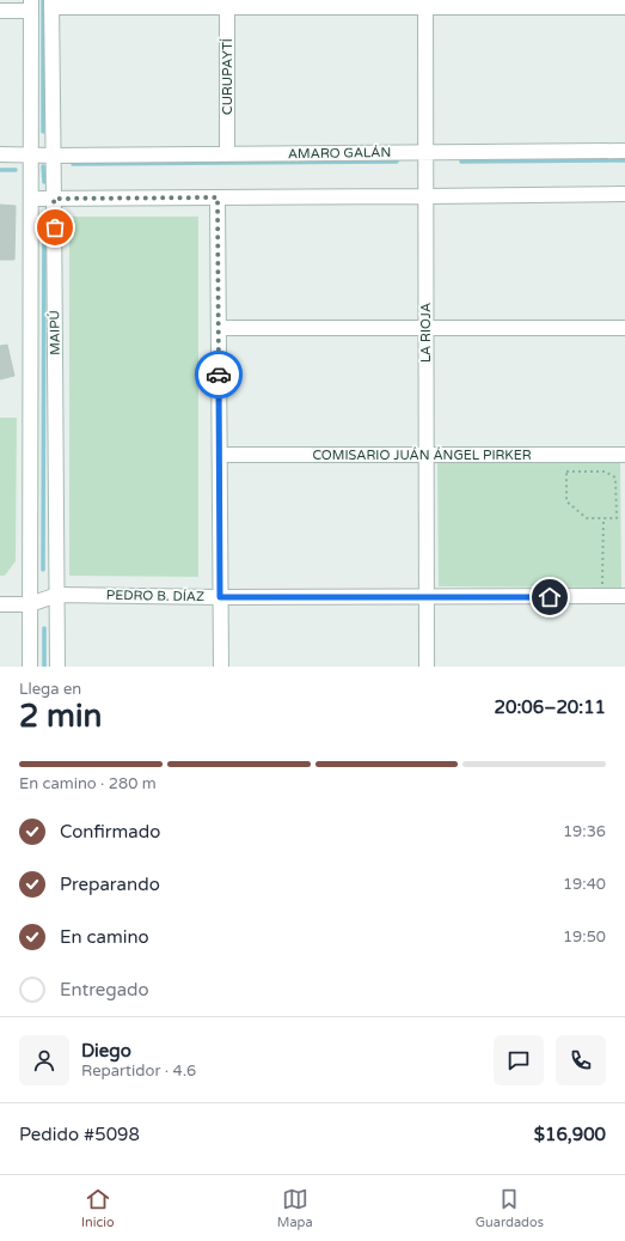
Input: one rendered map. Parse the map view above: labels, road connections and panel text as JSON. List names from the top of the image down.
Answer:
{
  "streets": {
    "street": [
      "CURUPAYTÍ",
      "AMARO GALÁN",
      "MAIPÚ",
      "LA RIOJA",
      "COMISARIO JUÁN ÁNGEL PIRKER",
      "PEDRO B. DÍAZ"
    ]
  },
  "crossings": [
    ["CURUPAYTÍ", "AMARO GALÁN"],
    ["AMARO GALÁN", "MAIPÚ"],
    ["AMARO GALÁN", "LA RIOJA"],
    ["MAIPÚ", "PEDRO B. DÍAZ"],
    ["LA RIOJA", "COMISARIO JUÁN ÁNGEL PIRKER"],
    ["LA RIOJA", "PEDRO B. DÍAZ"]
  ],
  "page": {
    "heading": ["2 min", "Llega en", "20:06–20:11"],
    "panel": [
      "Diego",
      "Repartidor · 4.6",
      "Pedido #5098",
      "$16,900"
    ],
    "bar": "En camino · 280 m",
    "list": [
      ["Confirmado", "19:36"],
      ["Preparando", "19:40"],
      ["En camino", "19:50"],
      "Entregado"
    ],
    "tabs": ["Inicio", "Mapa", "Guardados"]
  }
}
